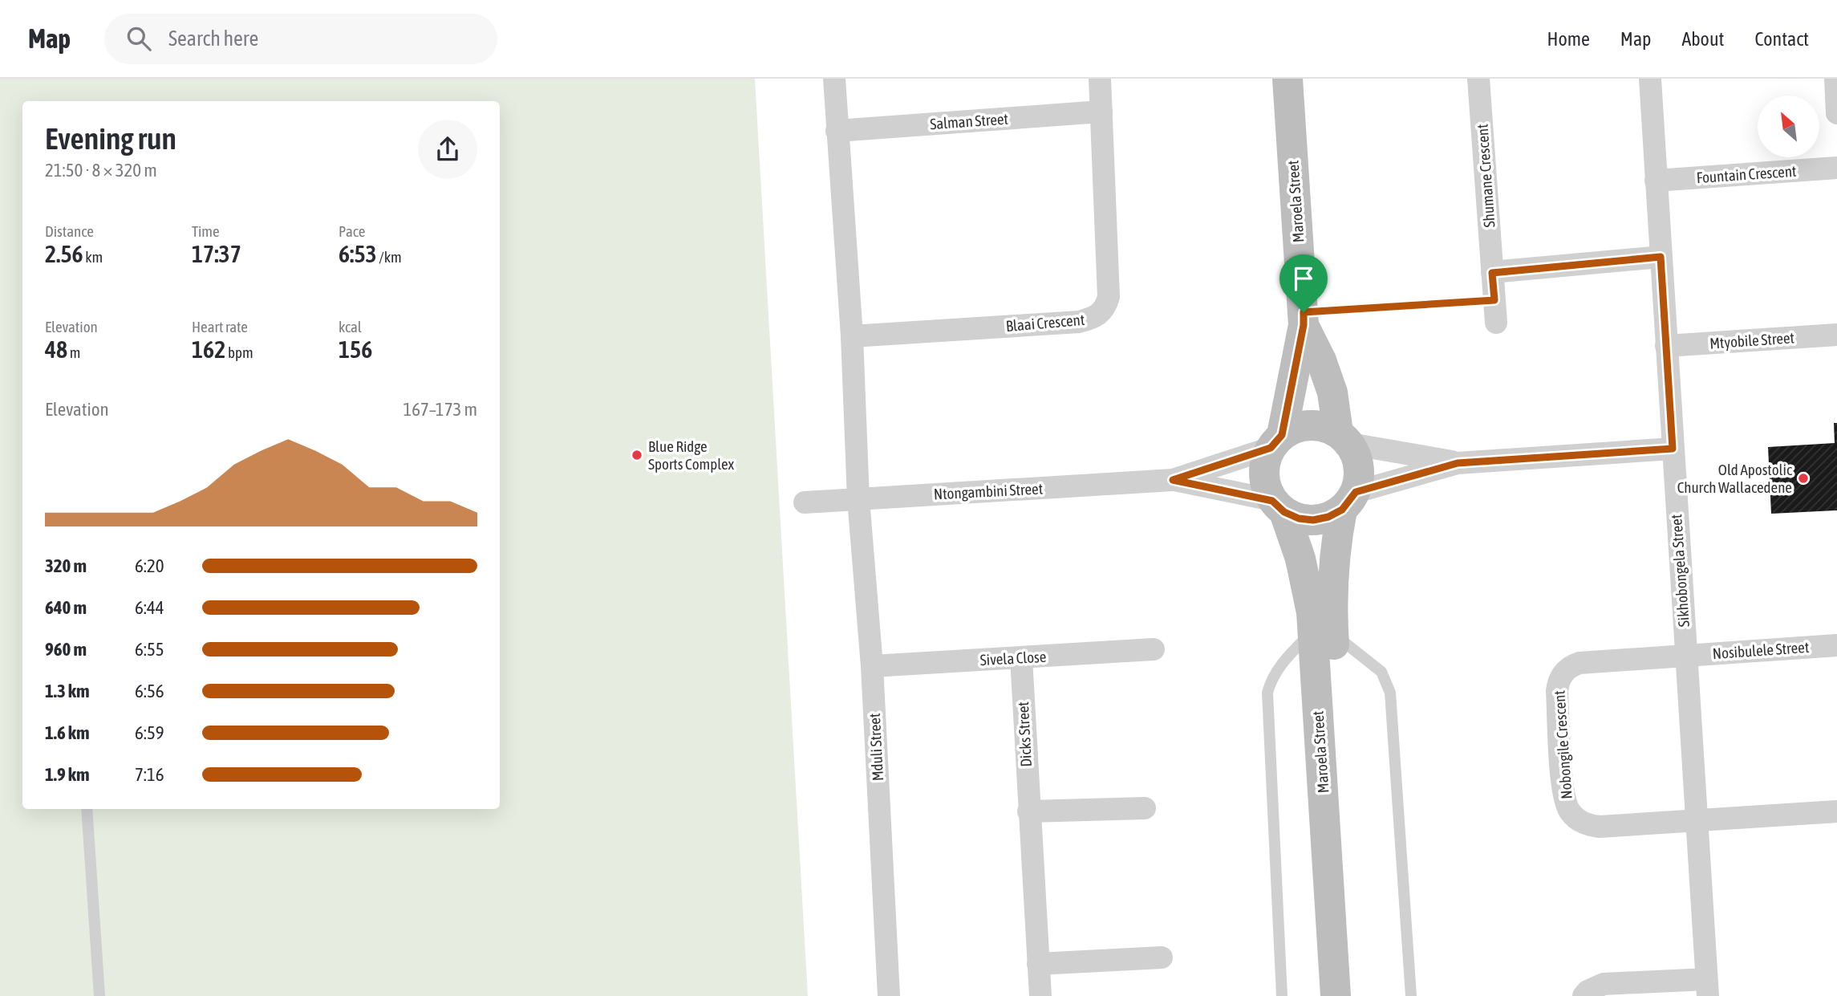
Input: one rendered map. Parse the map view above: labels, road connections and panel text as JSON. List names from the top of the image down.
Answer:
{
  "streets": {
    "street": [
      "Salman Street",
      "Fountain Crescent",
      "Shumane Crescent",
      "Maroela Street",
      "Blaai Crescent",
      "Mtyobile Street",
      "Ntongambini Street",
      "Sikhobongela Street",
      "Nosibulele Street",
      "Sivela Close",
      "Dicks Street",
      "Nobongile Crescent",
      "Mduli Street"
    ]
  },
  "crossings": [
    ["Salman Street", "Blaai Crescent"],
    ["Fountain Crescent", "Sikhobongela Street"],
    ["Maroela Street", "Ntongambini Street"],
    ["Mtyobile Street", "Sikhobongela Street"],
    ["Ntongambini Street", "Mduli Street"],
    ["Sikhobongela Street", "Nosibulele Street"],
    ["Sikhobongela Street", "Nobongile Crescent"],
    ["Nosibulele Street", "Nobongile Crescent"],
    ["Sivela Close", "Dicks Street"],
    ["Sivela Close", "Mduli Street"]
  ],
  "places": ["Blue Ridge Sports Complex", "Old Apostolic Church Wallacedene"],
  "north": "top left",
  "page": {
    "header": "Map",
    "search": "Search here",
    "nav": [
      "Home",
      "Map",
      "About",
      "Contact"
    ],
    "heading": ["Evening run", "21:50 · 8 × 320 m"],
    "stats": [
      ["Distance", "2.56 km"],
      ["Time", "17:37"],
      ["Pace", "6:53 /km"],
      ["Elevation", "48 m"],
      ["Heart rate", "162 bpm"],
      ["kcal", "156"]
    ],
    "chart": ["Elevation", "167–173 m"],
    "list": [
      {
        "name": "320 m",
        "note": "6:20"
      },
      {
        "name": "640 m",
        "note": "6:44"
      },
      {
        "name": "960 m",
        "note": "6:55"
      },
      {
        "name": "1.3 km",
        "note": "6:56"
      },
      {
        "name": "1.6 km",
        "note": "6:59"
      },
      {
        "name": "1.9 km",
        "note": "7:16"
      }
    ]
  }
}
